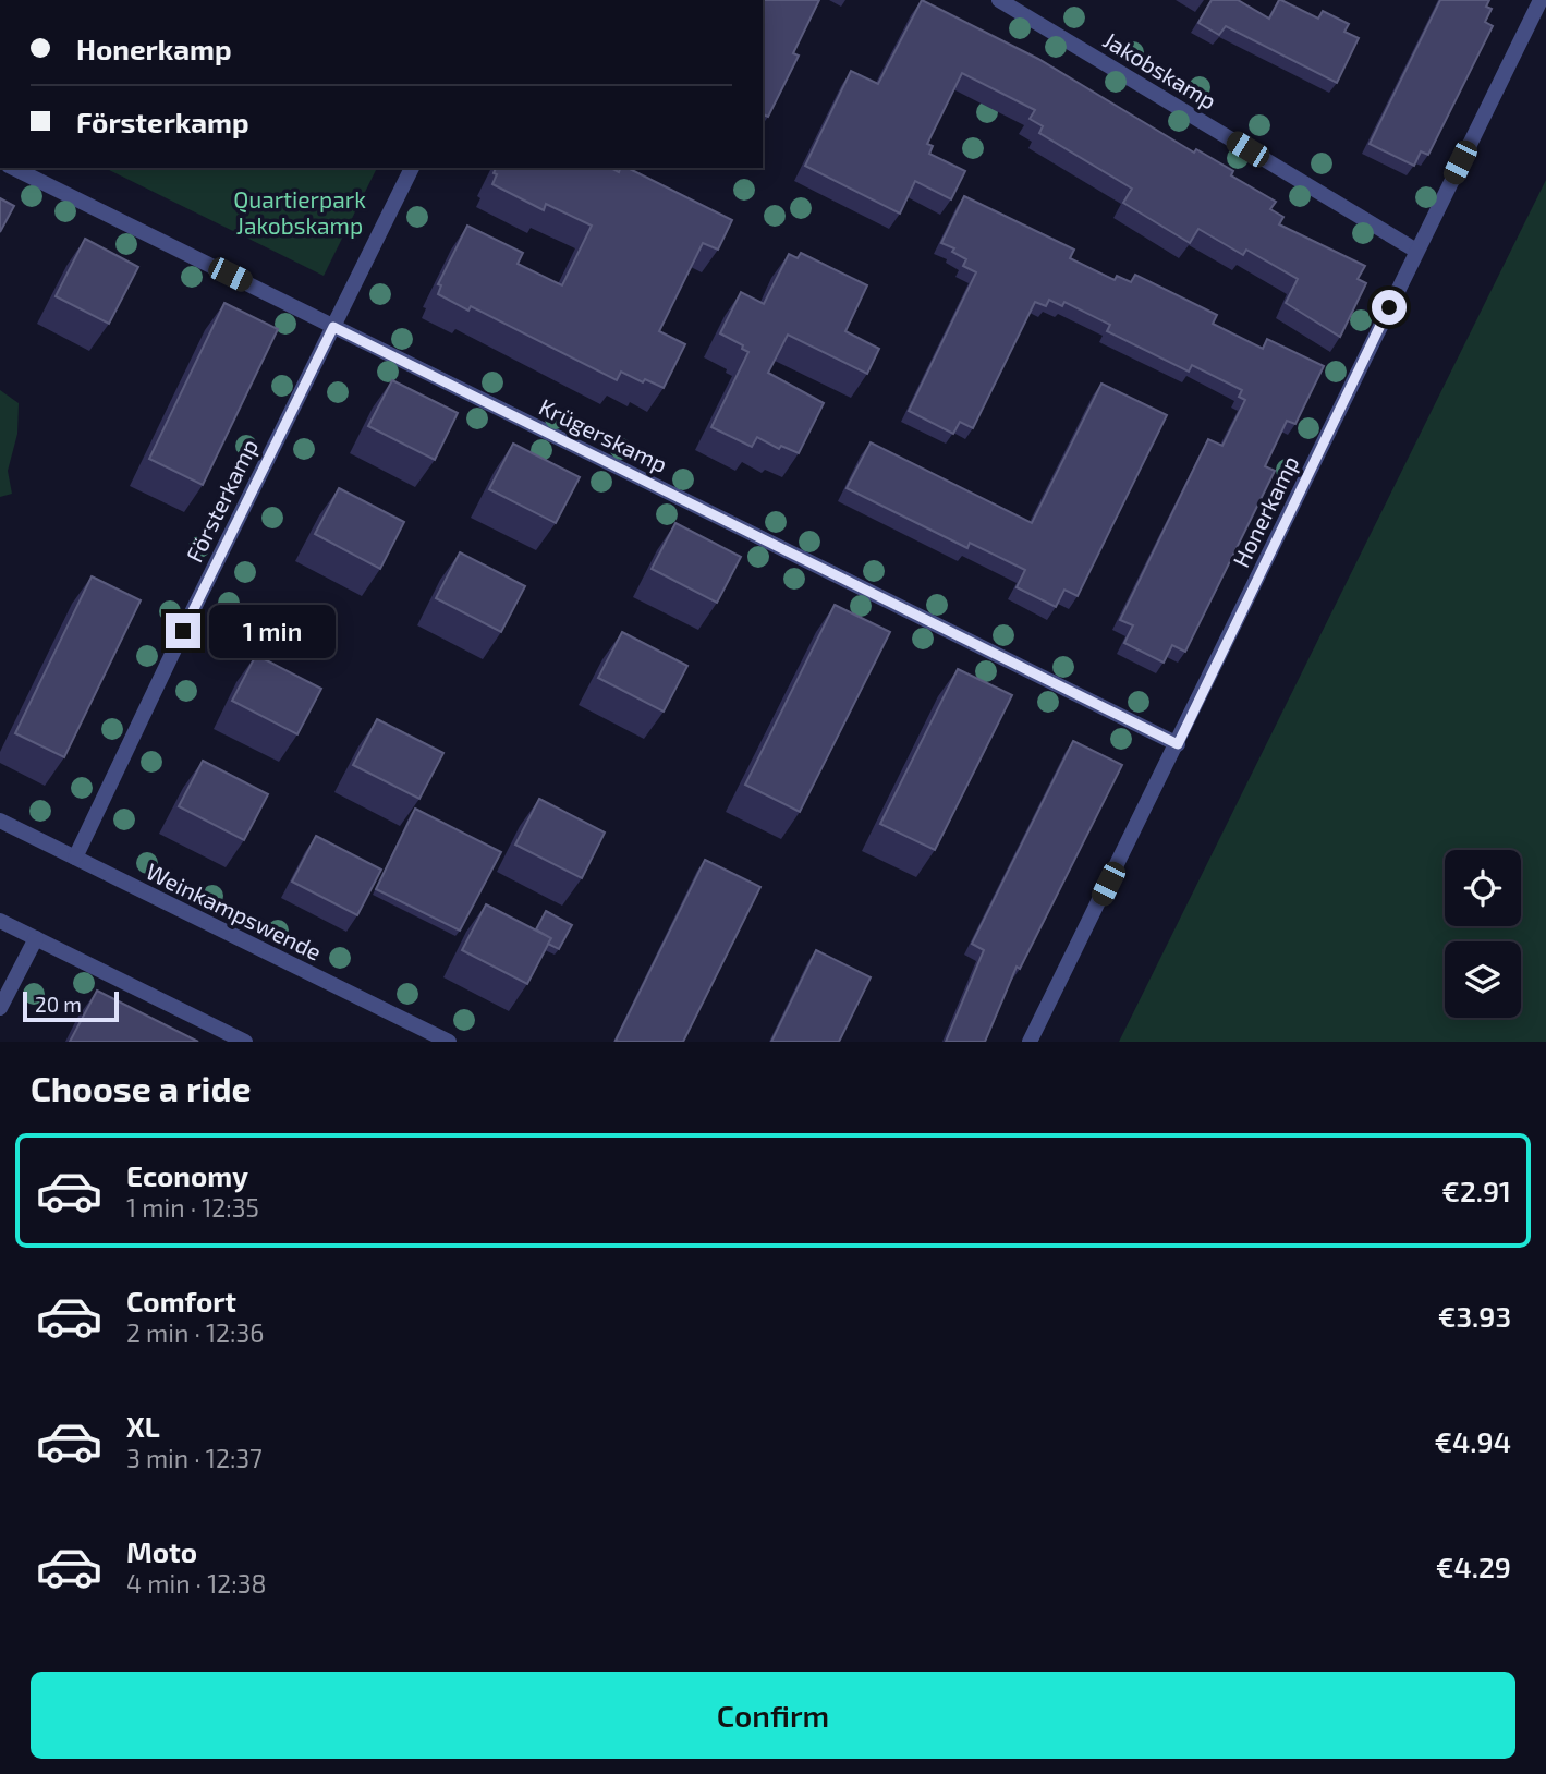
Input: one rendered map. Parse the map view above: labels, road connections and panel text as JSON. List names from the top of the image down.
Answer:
{
  "streets": {
    "street": [
      "Jakobskamp",
      "Krügerskamp",
      "Försterkamp",
      "Honerkamp",
      "Weinkampswende"
    ]
  },
  "crossings": [
    ["Jakobskamp", "Honerkamp"],
    ["Krügerskamp", "Försterkamp"],
    ["Krügerskamp", "Honerkamp"],
    ["Försterkamp", "Weinkampswende"]
  ],
  "parks": ["Quartierpark Jakobskamp"],
  "scale_bar": "20 m",
  "page": {
    "banner": ["Honerkamp", "Försterkamp"],
    "bubble": "1 min",
    "scale": "20 m",
    "heading": "Choose a ride",
    "list": [
      {
        "name": "Economy",
        "note": "1 min · 12:35",
        "value": "€2.91"
      },
      {
        "name": "Comfort",
        "note": "2 min · 12:36",
        "value": "€3.93"
      },
      {
        "name": "XL",
        "note": "3 min · 12:37",
        "value": "€4.94"
      },
      {
        "name": "Moto",
        "note": "4 min · 12:38",
        "value": "€4.29"
      }
    ],
    "buttons": "Confirm"
  }
}
